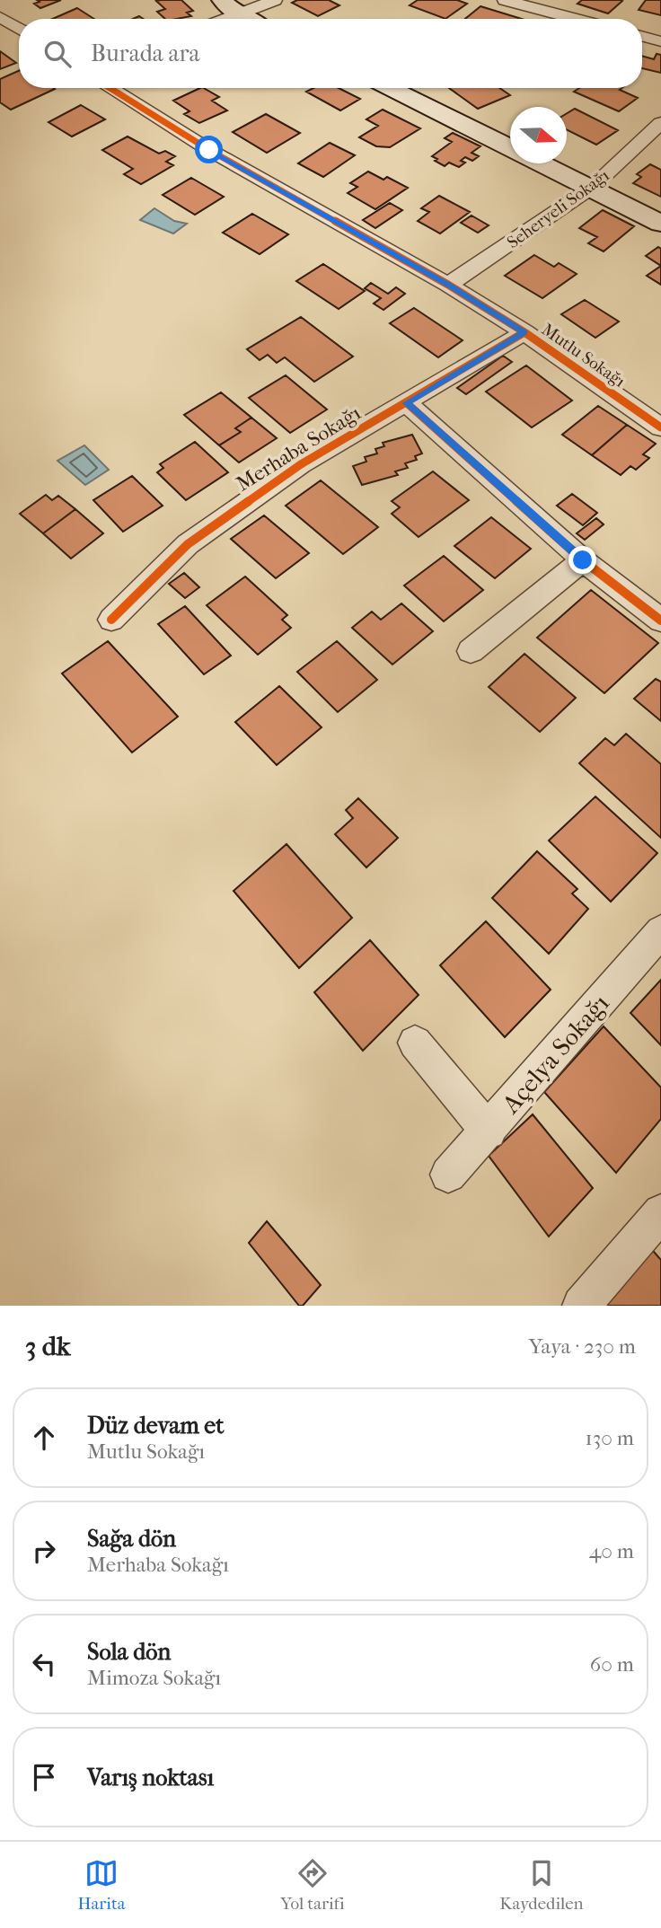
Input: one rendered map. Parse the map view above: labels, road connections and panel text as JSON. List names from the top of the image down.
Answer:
{
  "streets": {
    "street": [
      "Seheryeli Sokağı",
      "Mutlu Sokağı",
      "Merhaba Sokağı",
      "Açelya Sokağı"
    ]
  },
  "crossings": [
    ["Seheryeli Sokağı", "Mutlu Sokağı"],
    ["Mutlu Sokağı", "Merhaba Sokağı"]
  ],
  "north": "right",
  "page": {
    "search": "Burada ara",
    "heading": ["3 dk", "Yaya · 230 m"],
    "list": [
      ["Düz devam et", "Mutlu Sokağı", "130 m"],
      ["Sağa dön", "Merhaba Sokağı", "40 m"],
      ["Sola dön", "Mimoza Sokağı", "60 m"],
      "Varış noktası"
    ],
    "nav": ["Harita", "Yol tarifi", "Kaydedilen"]
  }
}
